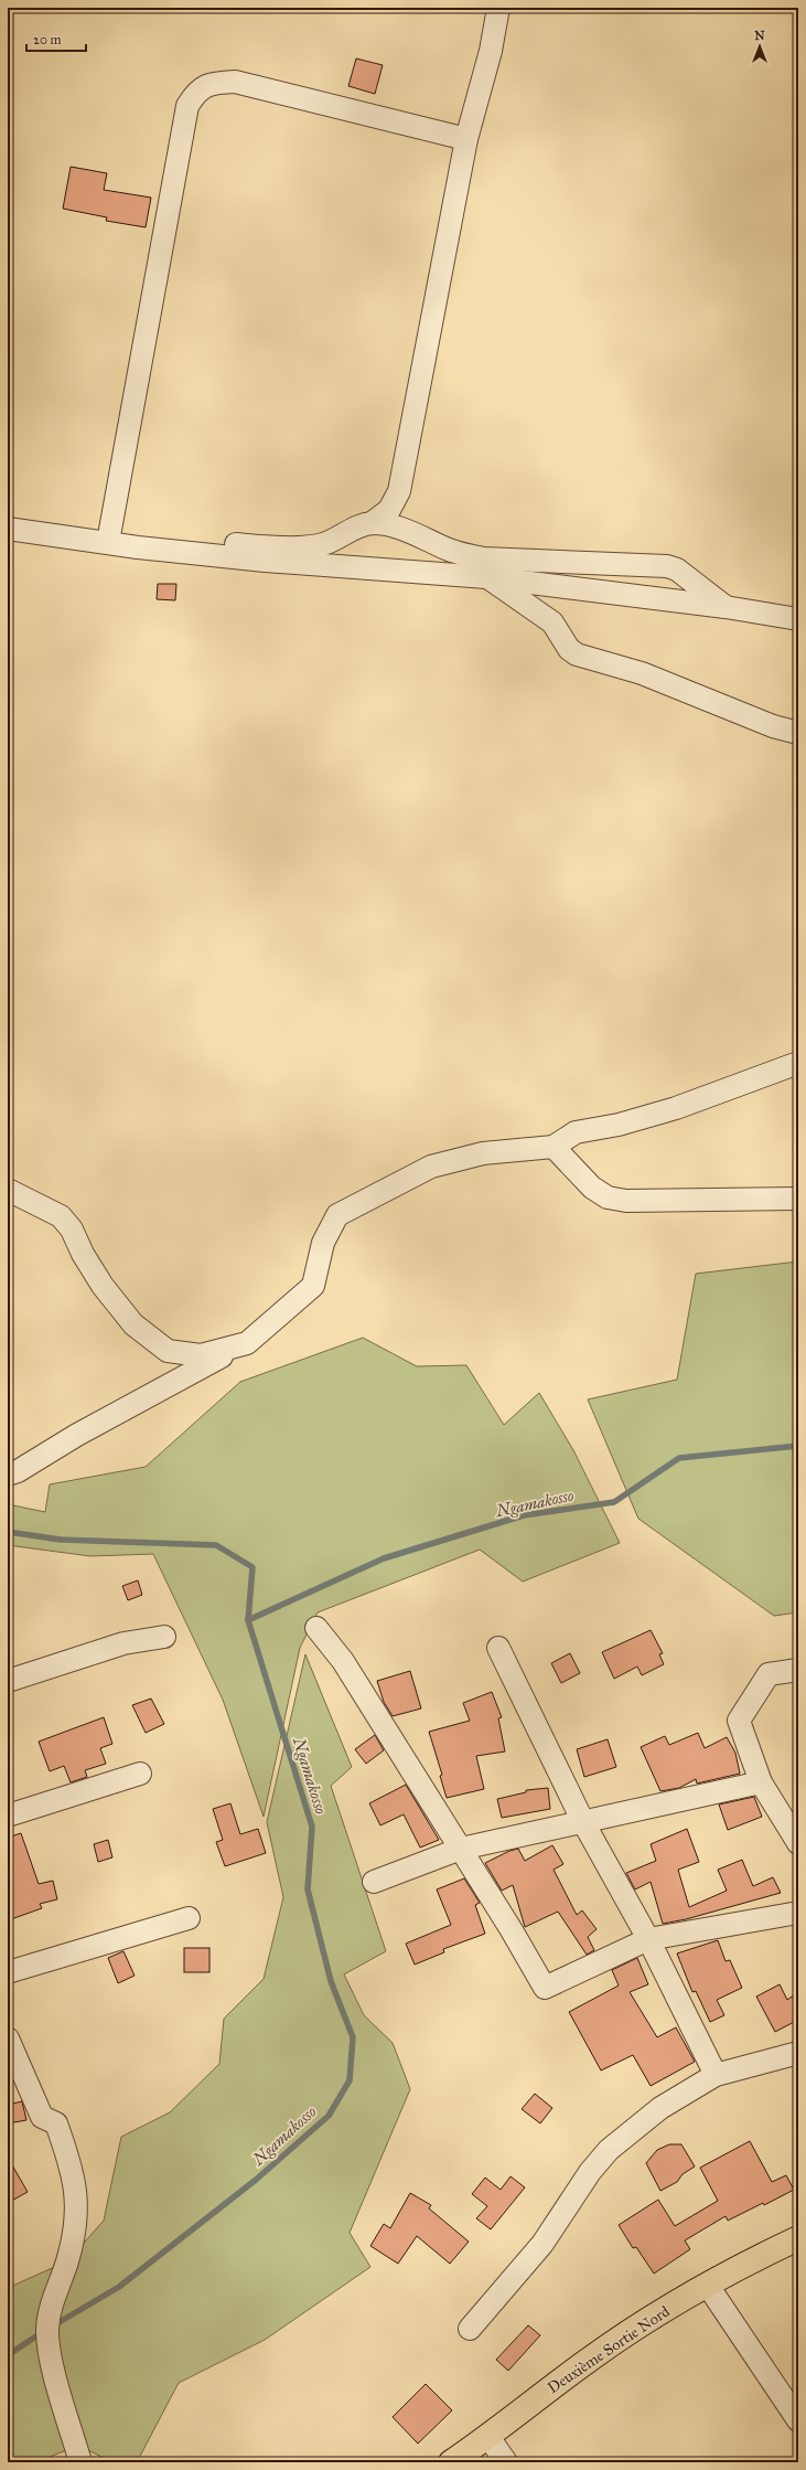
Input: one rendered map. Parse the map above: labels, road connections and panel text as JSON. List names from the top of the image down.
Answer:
{
  "streets": {
    "main road": ["Deuxième Sortie Nord"]
  },
  "water": ["Ngamakosso"],
  "scale_bar": "20 m",
  "north": "top"
}
